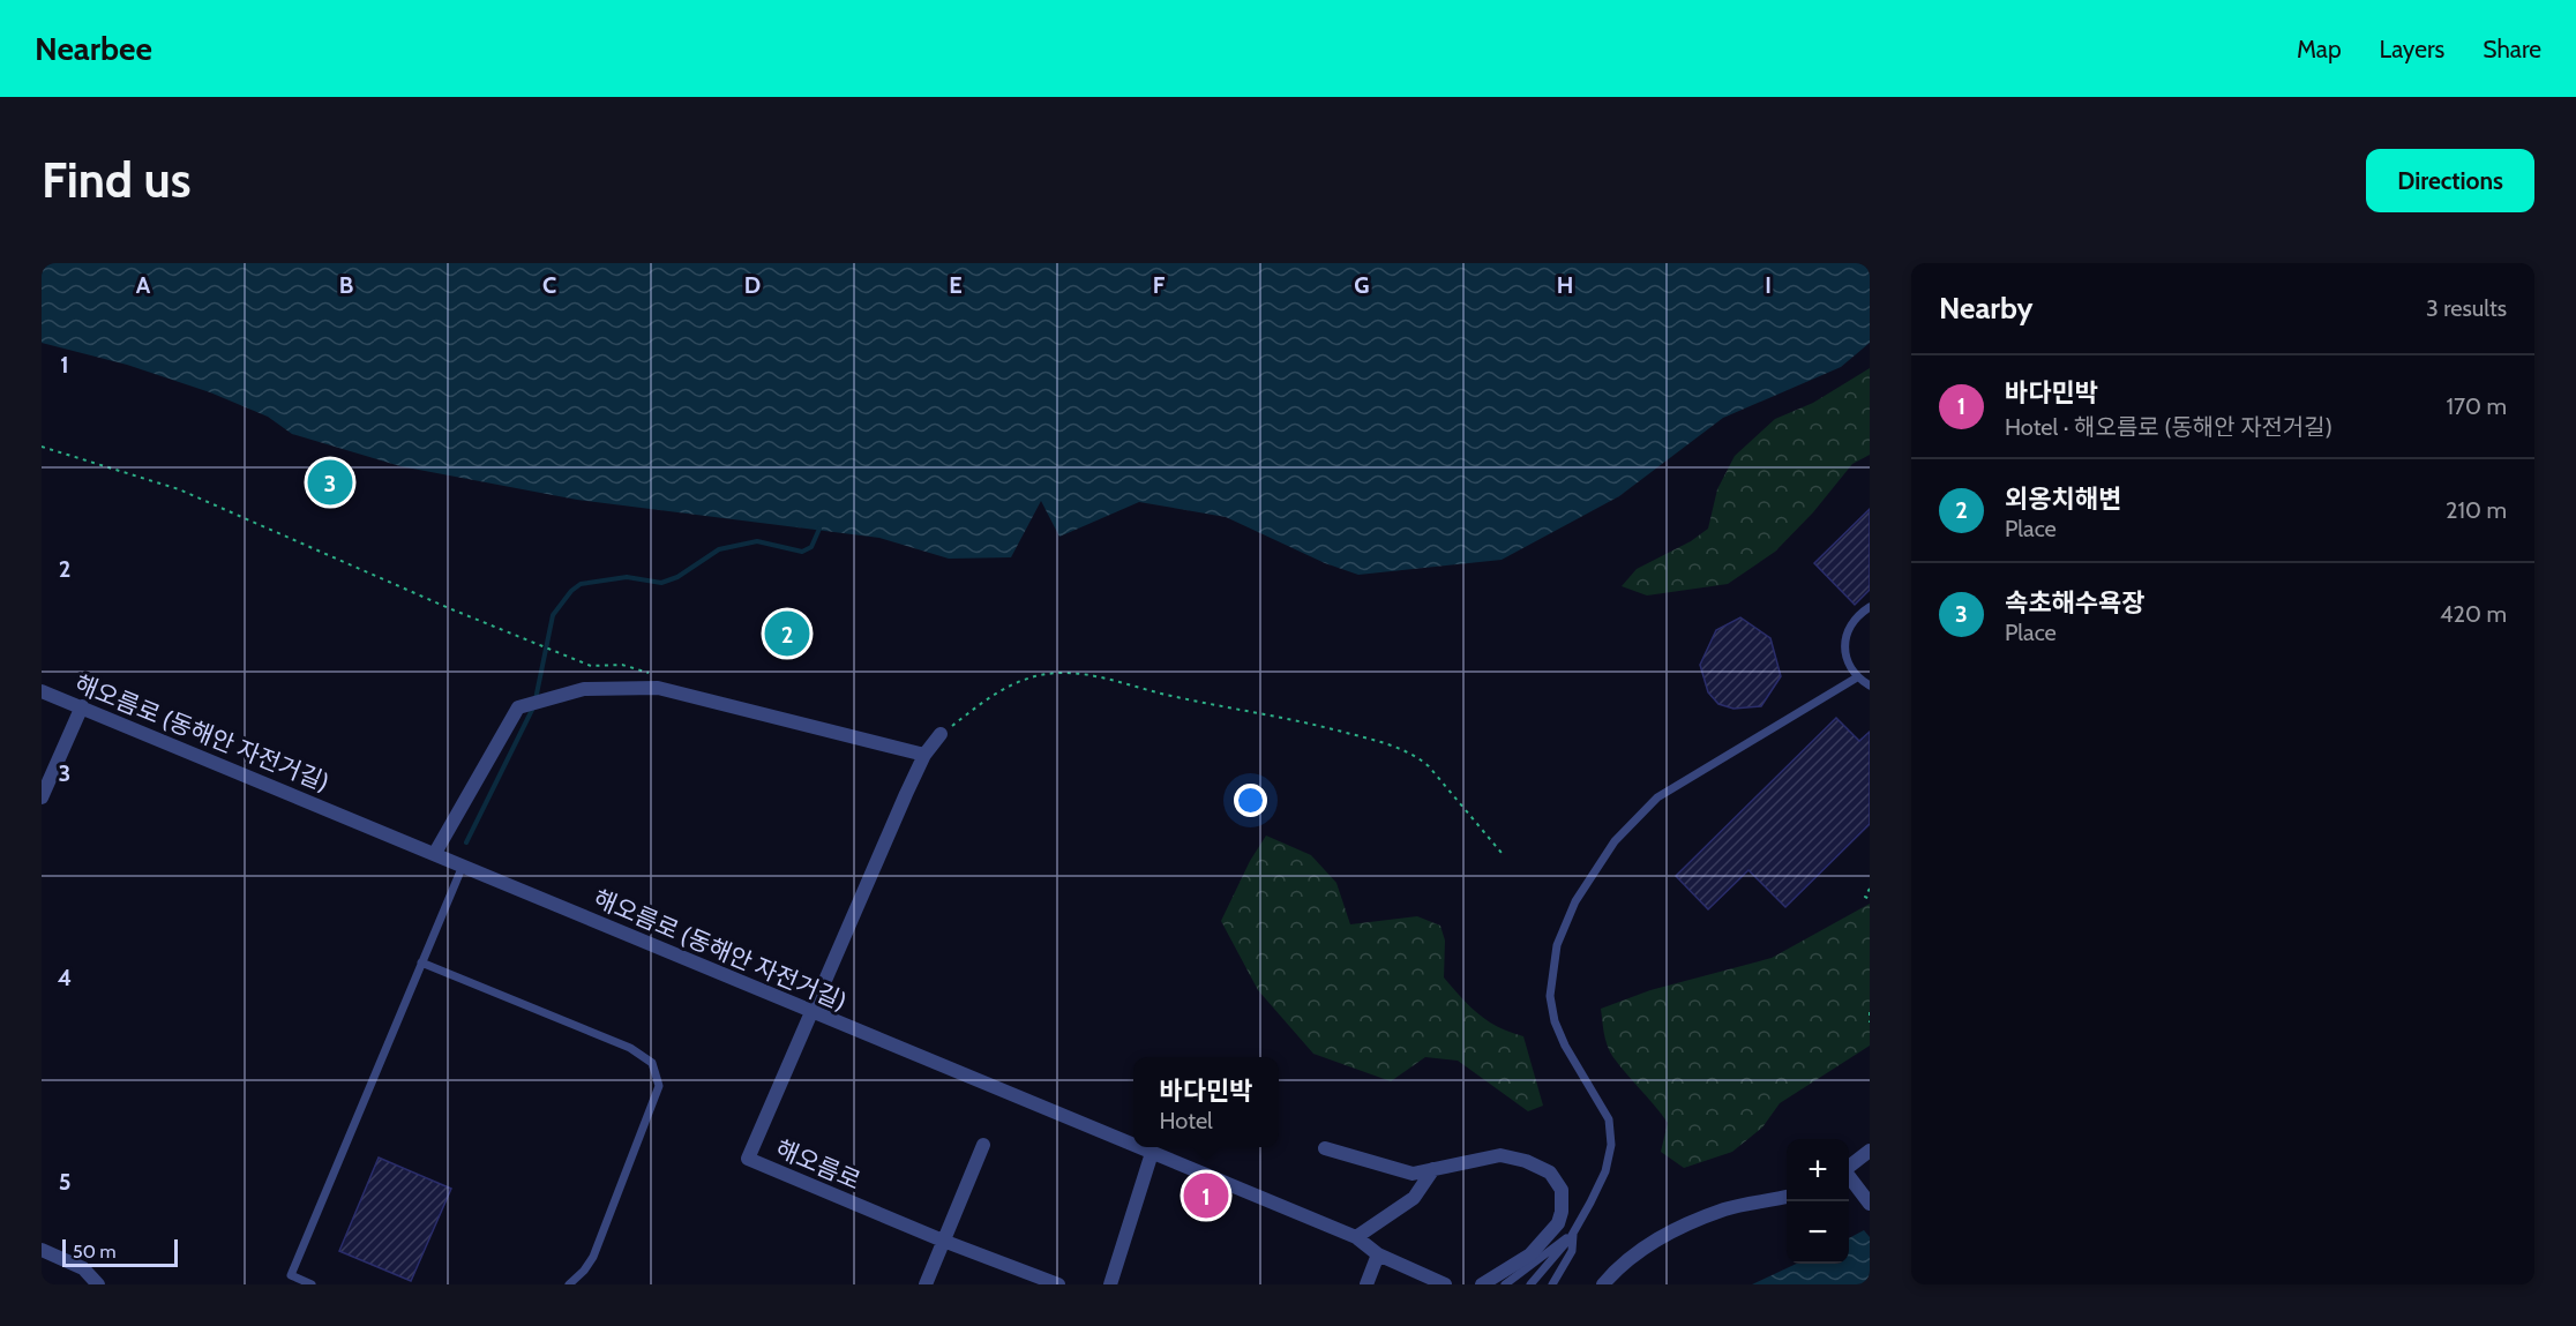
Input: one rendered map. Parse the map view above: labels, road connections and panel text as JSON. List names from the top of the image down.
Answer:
{
  "streets": {
    "street": ["해오름로 (동해안 자전거길)", "해오름로"]
  },
  "crossings": [
    ["해오름로 (동해안 자전거길)", "해오름로"]
  ],
  "scale_bar": "50 m",
  "page": {
    "header": "Nearbee",
    "nav": ["Map", "Layers", "Share"],
    "buttons": "Directions",
    "title": "Find us",
    "heading": ["Nearby", "3 results"],
    "list": [
      {
        "mark": "1",
        "name": "바다민박",
        "note": "Hotel · 해오름로 (동해안 자전거길)",
        "value": "170 m"
      },
      {
        "mark": "2",
        "name": "외옹치해변",
        "note": "Place",
        "value": "210 m"
      },
      {
        "mark": "3",
        "name": "속초해수욕장",
        "note": "Place",
        "value": "420 m"
      }
    ],
    "pins": ["3", "2", "1"],
    "popup": ["바다민박", "Hotel"],
    "map_buttons": ["+", "−"],
    "scale": "50 m"
  },
  "grid": {
    "columns": [
      "A",
      "B",
      "C",
      "D",
      "E",
      "F",
      "G",
      "H",
      "I"
    ],
    "rows": [
      "1",
      "2",
      "3",
      "4",
      "5"
    ]
  }
}
